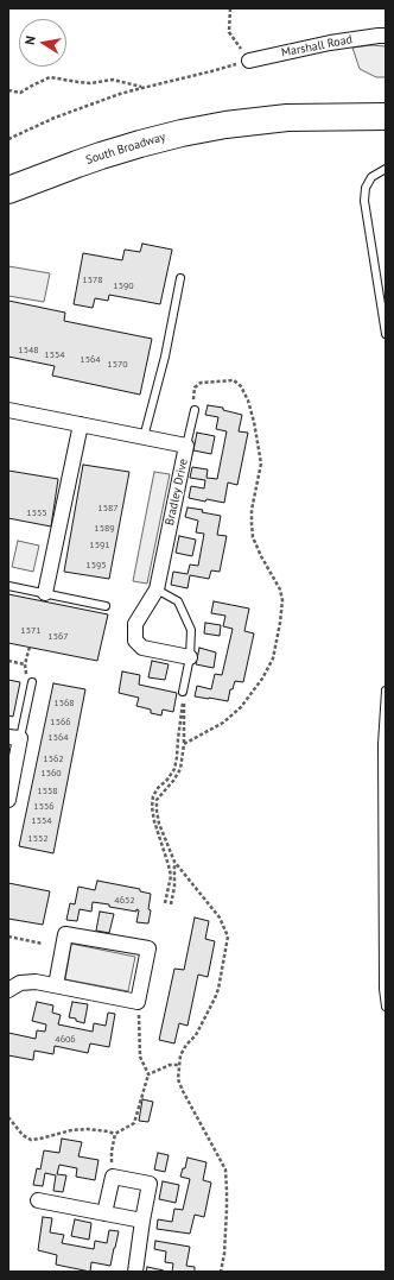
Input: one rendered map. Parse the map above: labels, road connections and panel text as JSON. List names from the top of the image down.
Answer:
{
  "streets": {
    "highway": ["South Broadway"],
    "street": ["Marshall Road", "Bradley Drive"]
  },
  "house_numbers": [
    "1578",
    "1590",
    "1548",
    "1554",
    "1564",
    "1570",
    "1587",
    "1555",
    "1589",
    "1591",
    "1595",
    "1571",
    "1567",
    "1568",
    "1566",
    "1564",
    "1562",
    "1560",
    "1558",
    "1556",
    "1554",
    "1552",
    "4652",
    "4606"
  ],
  "north": "left"
}
